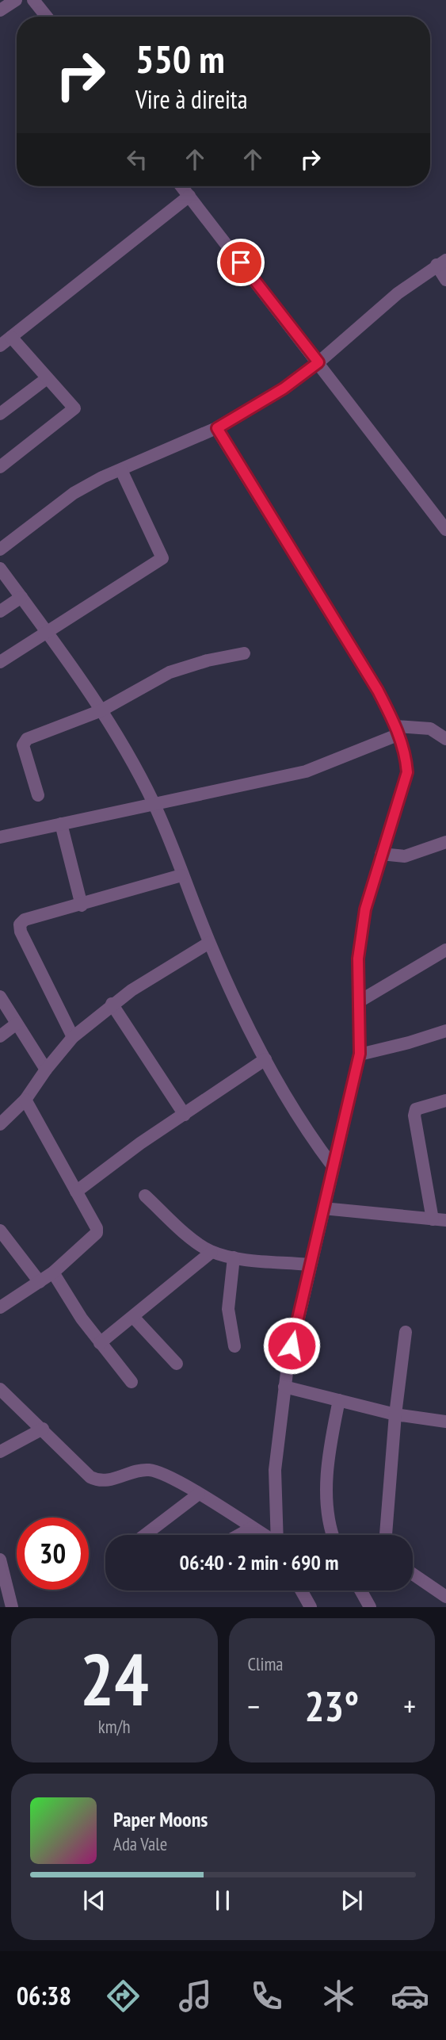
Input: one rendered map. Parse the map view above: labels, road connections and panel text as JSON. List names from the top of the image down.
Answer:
{
  "page": {
    "turn": ["550 m", "Vire à direita"],
    "limit": "30",
    "trip": "06:40 · 2 min · 690 m",
    "tile": [
      ["24", "km/h"],
      "Clima"
    ],
    "heat": ["−", "23°", "+"],
    "song": ["Paper Moons", "Ada Vale"],
    "tabs": "06:38"
  }
}
